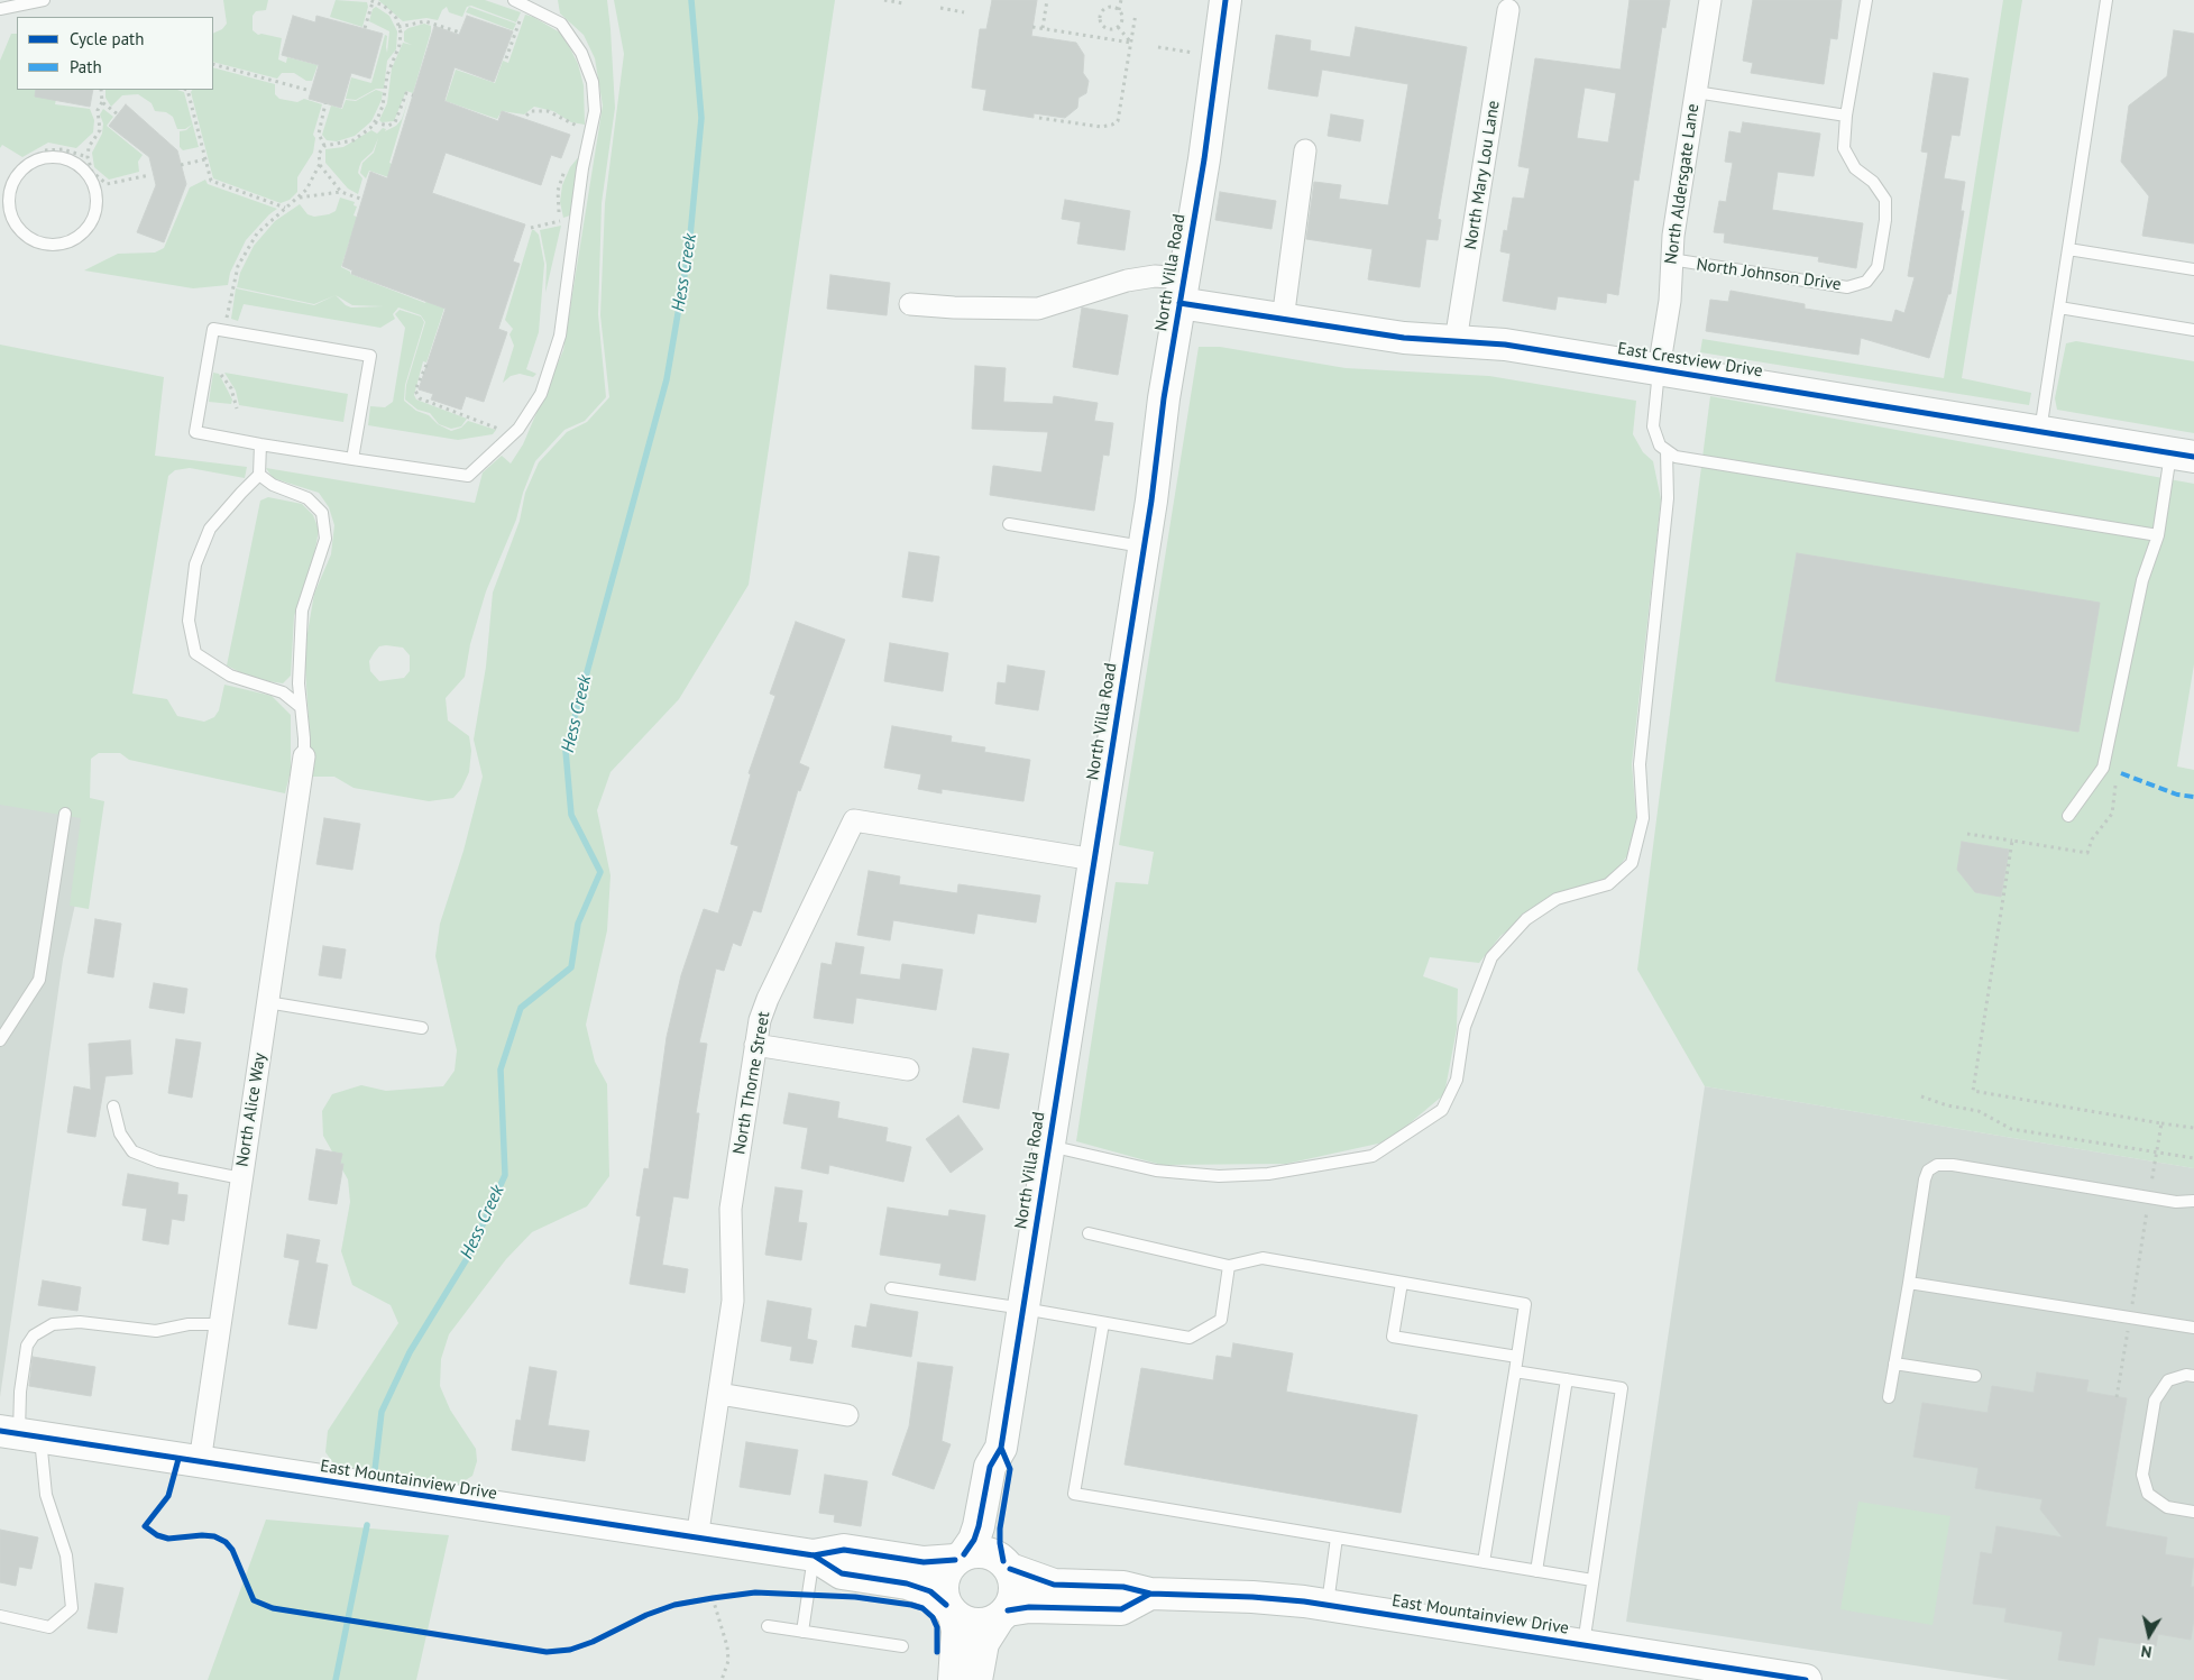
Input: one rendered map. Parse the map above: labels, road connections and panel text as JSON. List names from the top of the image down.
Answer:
{
  "streets": {
    "main road": ["North Villa Road", "East Crestview Drive", "East Mountainview Drive"],
    "street": [
      "North Mary Lou Lane",
      "North Aldersgate Lane",
      "North Thorne Street",
      "North Alice Way"
    ],
    "lane": ["North Johnson Drive"]
  },
  "crossings": [
    ["North Mary Lou Lane", "East Crestview Drive"],
    ["North Aldersgate Lane", "North Johnson Drive"],
    ["North Aldersgate Lane", "East Crestview Drive"],
    ["North Villa Road", "East Crestview Drive"],
    ["North Villa Road", "North Thorne Street"],
    ["North Villa Road", "East Mountainview Drive"],
    ["North Thorne Street", "East Mountainview Drive"],
    ["North Alice Way", "East Mountainview Drive"]
  ],
  "water": ["Hess Creek"],
  "legend": ["Cycle path", "Path"],
  "north": "bottom"
}
